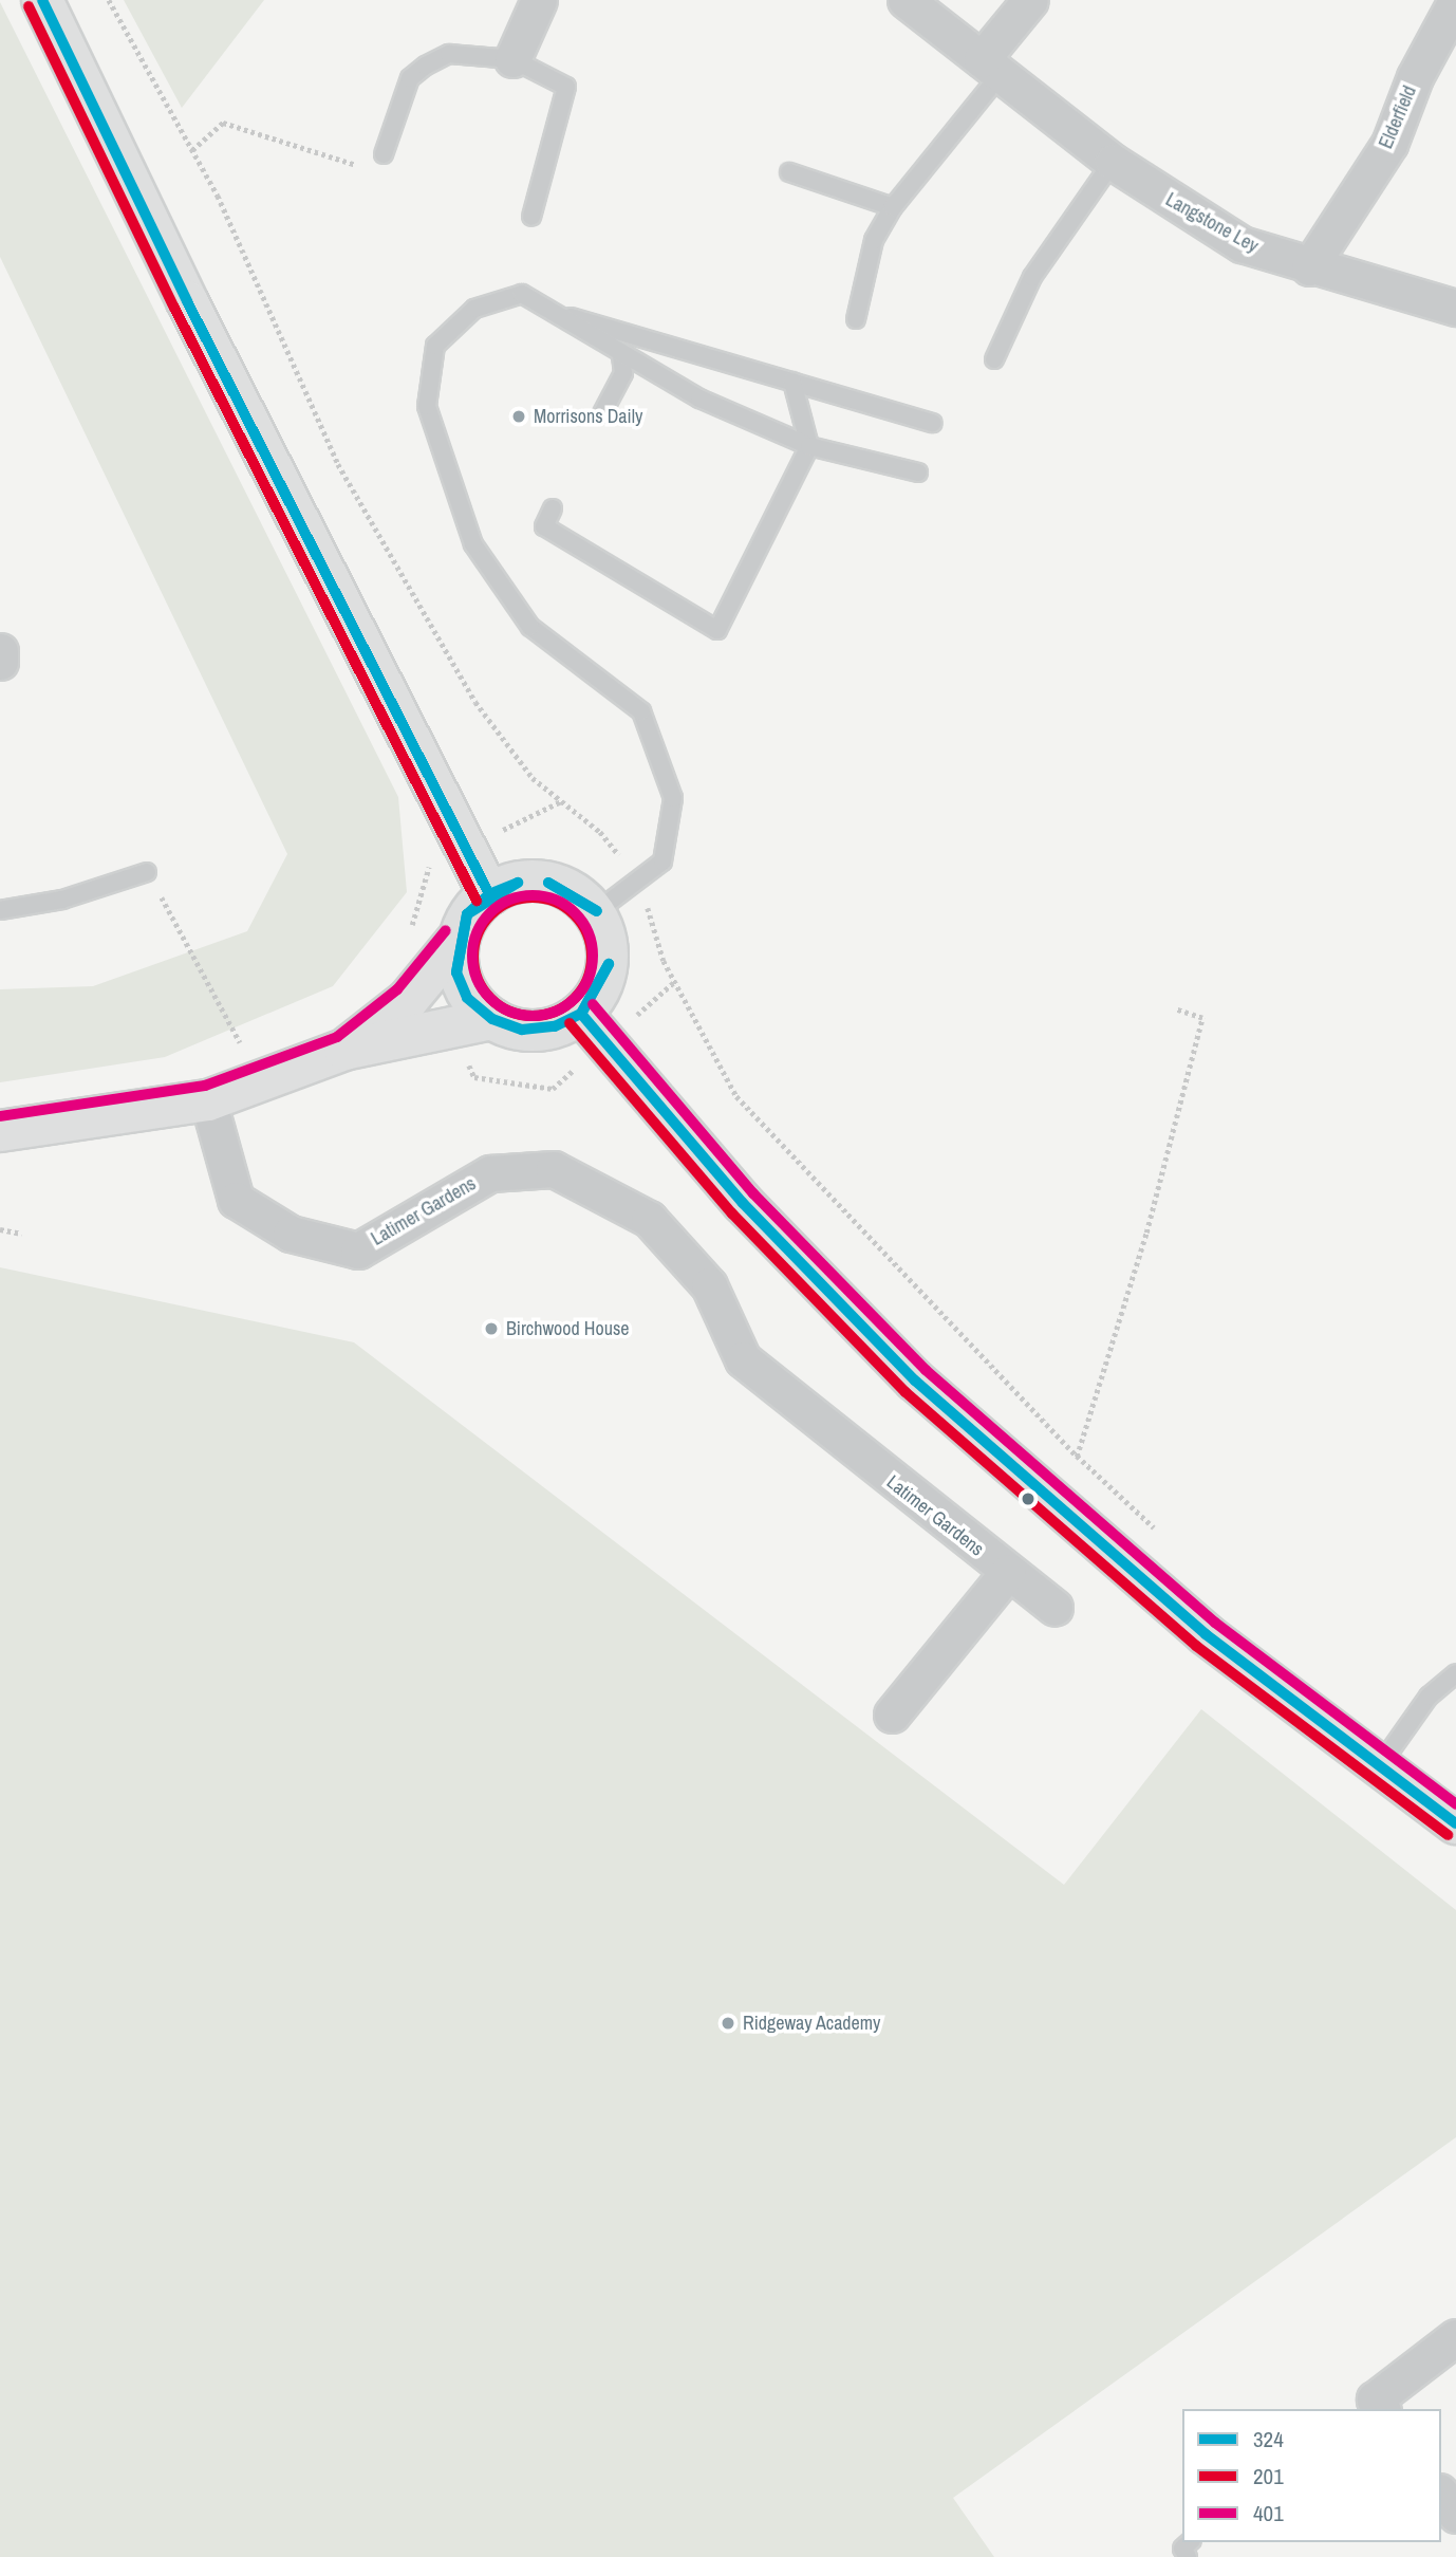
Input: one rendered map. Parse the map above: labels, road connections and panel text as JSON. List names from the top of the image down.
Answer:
{
  "streets": {
    "street": ["Elderfield", "Langstone Ley", "Latimer Gardens"]
  },
  "crossings": [
    ["Elderfield", "Langstone Ley"]
  ],
  "places": ["Morrisons Daily", "Birchwood House", "Ridgeway Academy"],
  "lines": ["transit line 324", "transit line 201", "transit line 401"],
  "legend": ["324", "201", "401"]
}
